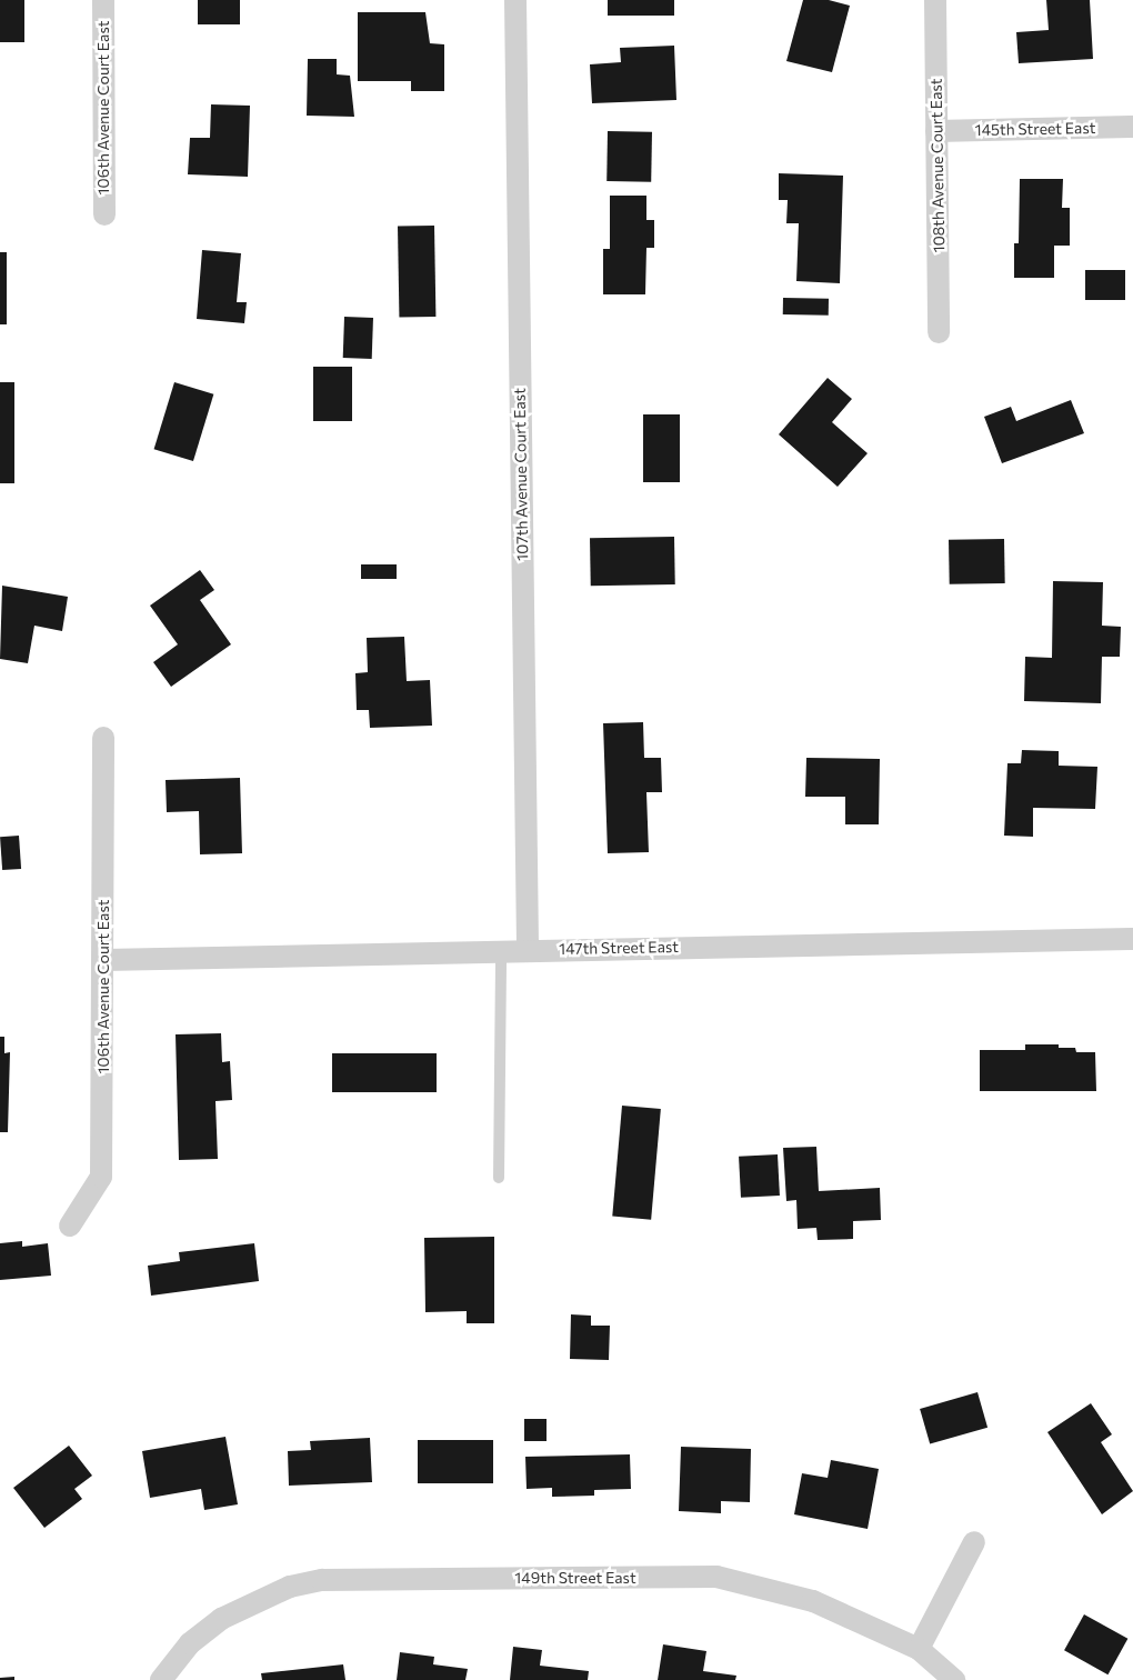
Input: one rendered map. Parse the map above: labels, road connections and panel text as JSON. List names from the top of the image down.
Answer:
{
  "streets": {
    "street": [
      "106th Avenue Court East",
      "145th Street East",
      "108th Avenue Court East",
      "107th Avenue Court East",
      "147th Street East",
      "149th Street East"
    ]
  },
  "crossings": [
    ["106th Avenue Court East", "147th Street East"],
    ["145th Street East", "108th Avenue Court East"],
    ["107th Avenue Court East", "147th Street East"]
  ]
}
